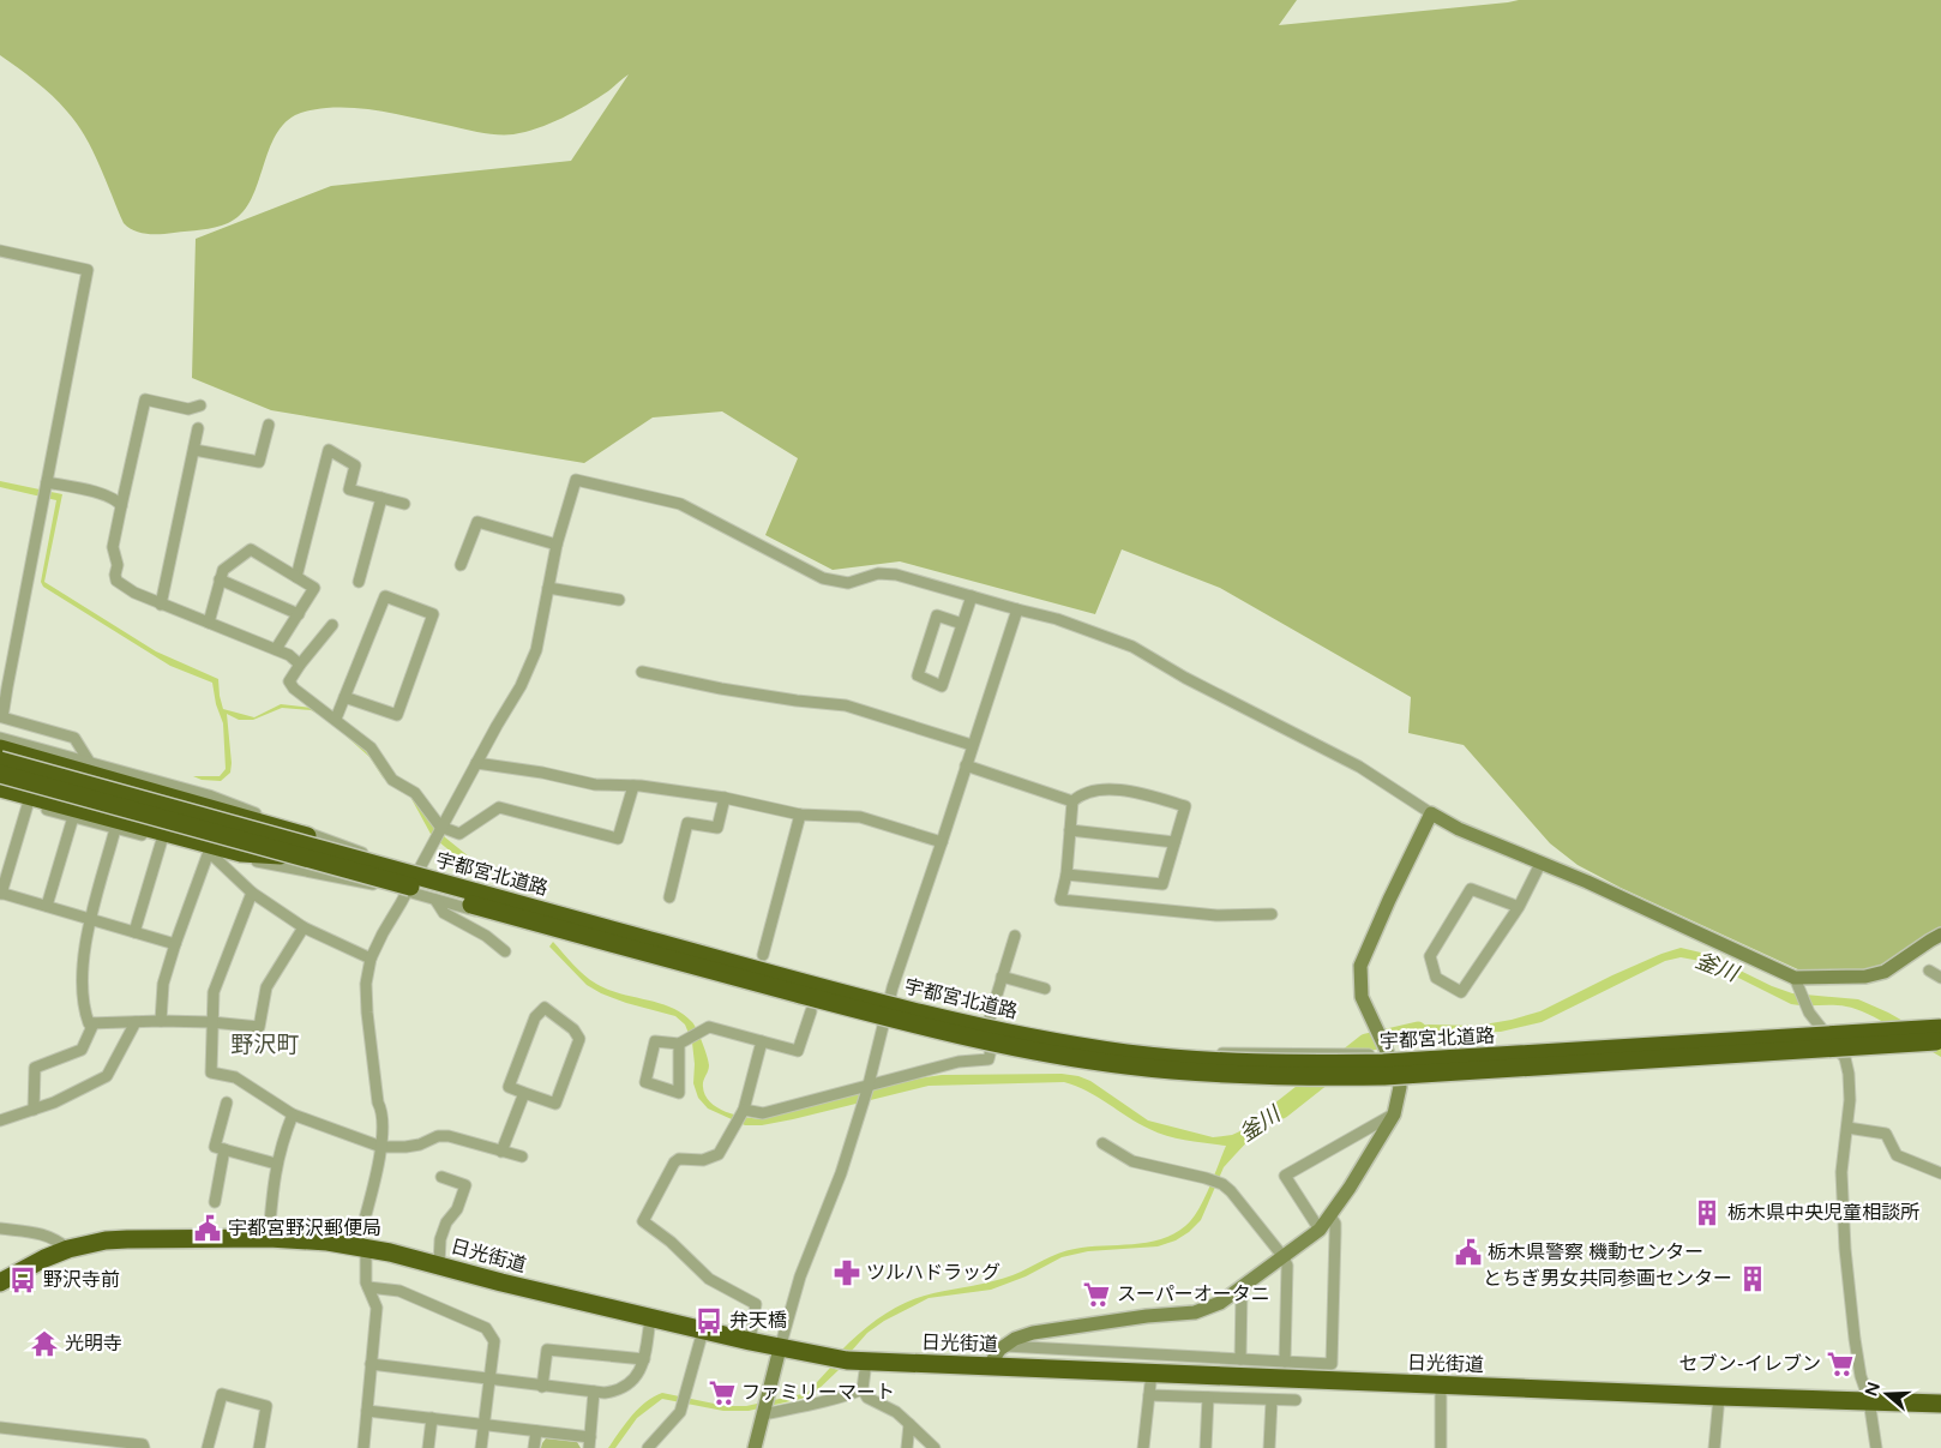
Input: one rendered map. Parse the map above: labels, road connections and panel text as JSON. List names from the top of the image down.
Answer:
{
  "streets": {
    "highway": ["宇都宮北道路", "日光街道"]
  },
  "districts": ["野沢町"],
  "water": ["釜川"],
  "places": {
    "building": ["栃木県中央児童相談所", "とちぎ男女共同参画センター"],
    "public building": ["宇都宮野沢郵便局", "栃木県警察 機動センター"],
    "pharmacy": ["ツルハドラッグ"],
    "bus stop": ["野沢寺前", "弁天橋"],
    "supermarket": ["スーパーオータニ", "セブン-イレブン", "ファミリーマート"],
    "temple": ["光明寺"]
  },
  "north": "left"
}
